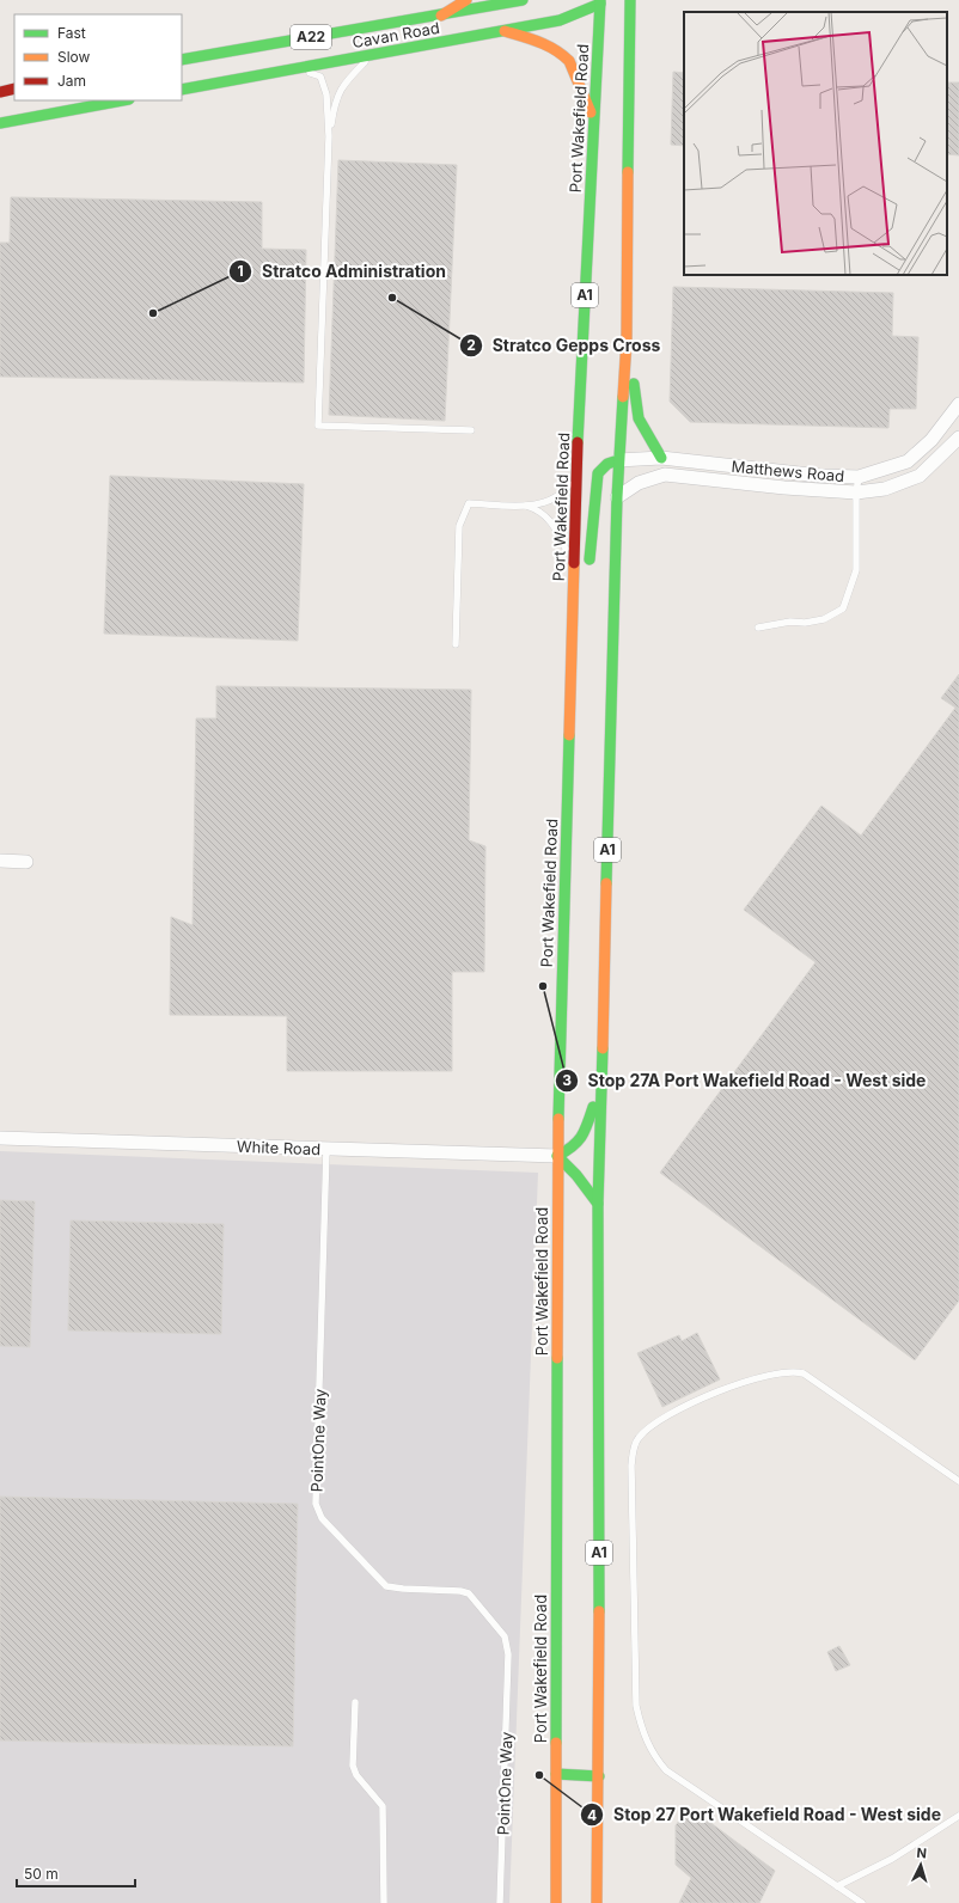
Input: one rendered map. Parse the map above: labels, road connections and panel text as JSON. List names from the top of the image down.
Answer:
{
  "streets": {
    "main road": [
      "Cavan Road",
      "A22",
      "Port Wakefield Road",
      "A1"
    ],
    "street": ["Matthews Road", "White Road"],
    "lane": ["PointOne Way"]
  },
  "crossings": [
    ["Cavan Road", "Port Wakefield Road"],
    ["Port Wakefield Road", "White Road"],
    ["A1", "Matthews Road"],
    ["White Road", "PointOne Way"]
  ],
  "places": [
    "Stratco Gepps Cross",
    "Stratco Administration",
    "Stop 27A Port Wakefield Road - West side",
    "Stop 27 Port Wakefield Road - West side"
  ],
  "legend": ["Fast", "Slow", "Jam"],
  "scale_bar": "50 m",
  "north": "top"
}
